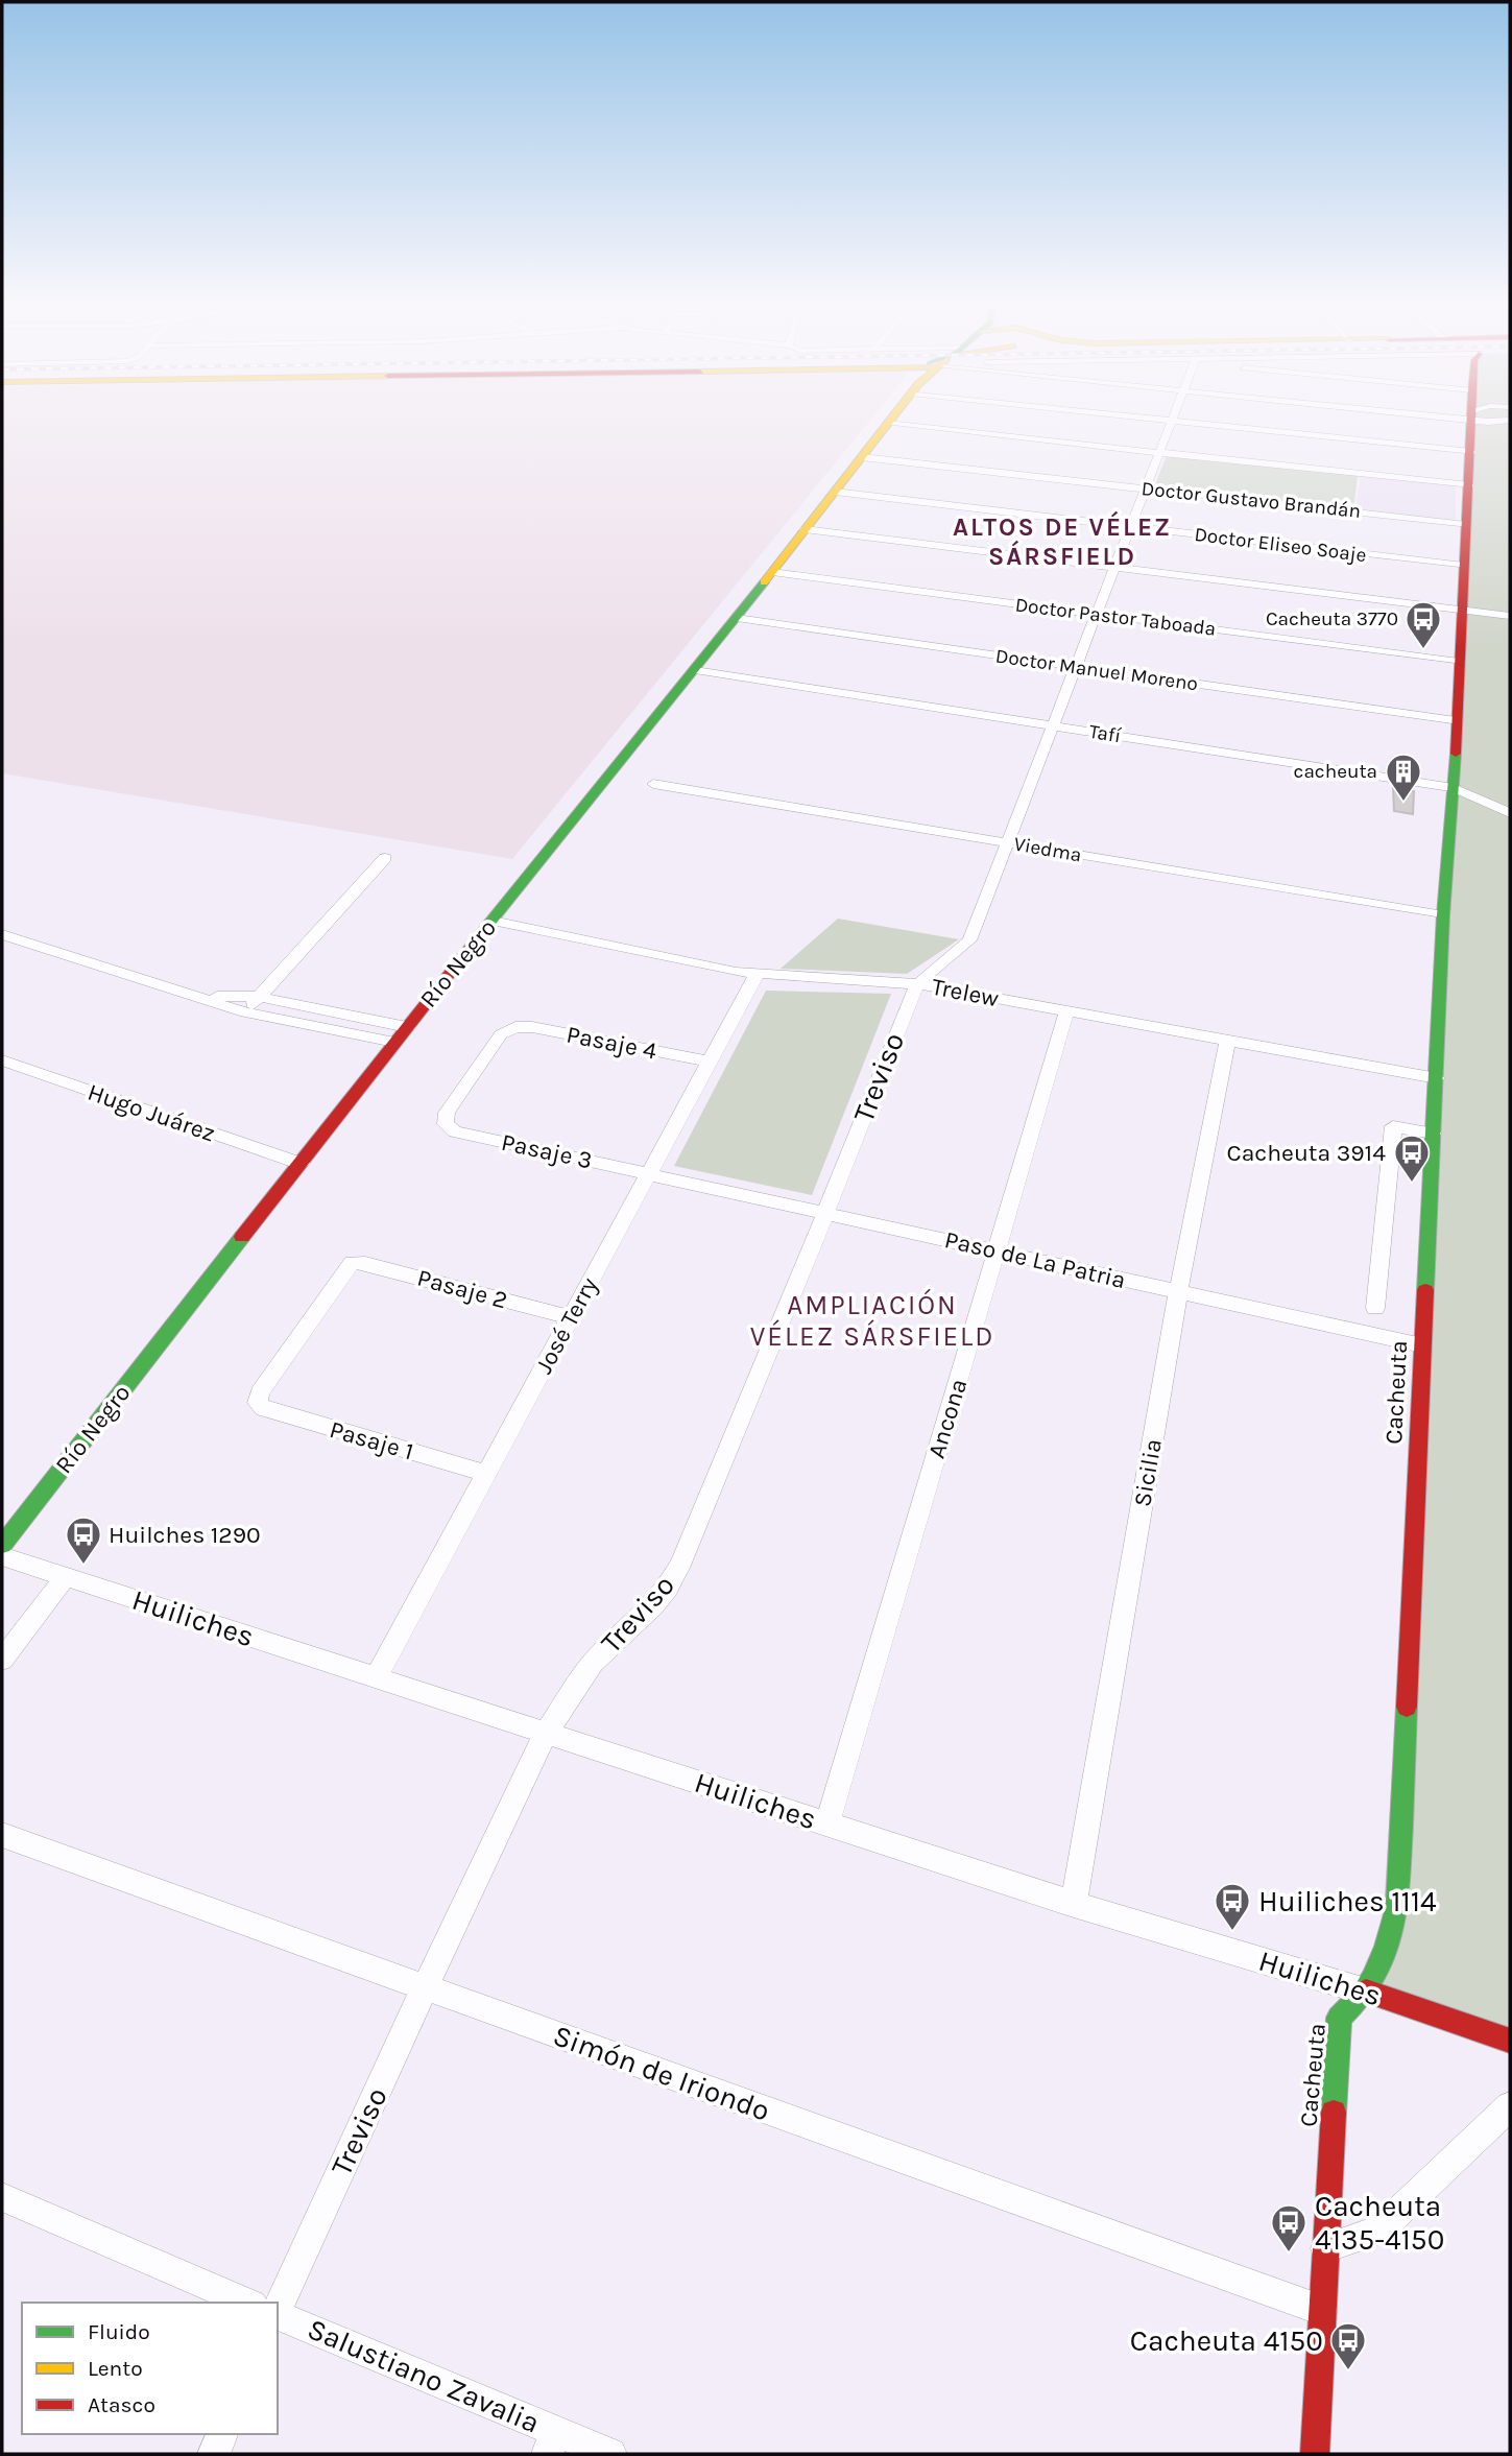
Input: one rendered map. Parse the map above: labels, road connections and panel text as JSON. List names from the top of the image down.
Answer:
{
  "streets": {
    "street": [
      "Doctor Gustavo Brandán",
      "Doctor Eliseo Soaje",
      "Doctor Pastor Taboada",
      "Doctor Manuel Moreno",
      "Tafí",
      "Viedma",
      "Río Negro",
      "Trelew",
      "Pasaje 4",
      "Treviso",
      "Hugo Juárez",
      "Pasaje 3",
      "Paso de La Patria",
      "Pasaje 2",
      "José Terry",
      "Cacheuta",
      "Ancona",
      "Pasaje 1",
      "Sicilia",
      "Huiliches",
      "Simón de Iriondo",
      "Salustiano Zavalia"
    ]
  },
  "crossings": [
    ["Doctor Gustavo Brandán", "Río Negro"],
    ["Doctor Gustavo Brandán", "Treviso"],
    ["Doctor Gustavo Brandán", "Cacheuta"],
    ["Doctor Eliseo Soaje", "Río Negro"],
    ["Doctor Eliseo Soaje", "Treviso"],
    ["Doctor Eliseo Soaje", "Cacheuta"],
    ["Doctor Pastor Taboada", "Río Negro"],
    ["Doctor Pastor Taboada", "Treviso"],
    ["Doctor Pastor Taboada", "Cacheuta"],
    ["Doctor Manuel Moreno", "Río Negro"],
    ["Doctor Manuel Moreno", "Treviso"],
    ["Doctor Manuel Moreno", "Cacheuta"],
    ["Tafí", "Río Negro"],
    ["Tafí", "Treviso"],
    ["Tafí", "Cacheuta"],
    ["Viedma", "Treviso"],
    ["Viedma", "Cacheuta"],
    ["Río Negro", "Trelew"],
    ["Río Negro", "Hugo Juárez"],
    ["Trelew", "Treviso"],
    ["Trelew", "José Terry"],
    ["Trelew", "Cacheuta"],
    ["Trelew", "Ancona"],
    ["Trelew", "Sicilia"],
    ["Pasaje 4", "Pasaje 3"],
    ["Pasaje 4", "José Terry"],
    ["Treviso", "Paso de La Patria"],
    ["Treviso", "Huiliches"],
    ["Treviso", "Simón de Iriondo"],
    ["Pasaje 3", "Paso de La Patria"],
    ["Pasaje 3", "José Terry"],
    ["Paso de La Patria", "José Terry"],
    ["Paso de La Patria", "Cacheuta"],
    ["Paso de La Patria", "Ancona"],
    ["Paso de La Patria", "Sicilia"],
    ["Pasaje 2", "José Terry"],
    ["Pasaje 2", "Pasaje 1"],
    ["José Terry", "Pasaje 1"],
    ["José Terry", "Huiliches"],
    ["Cacheuta", "Huiliches"],
    ["Cacheuta", "Simón de Iriondo"],
    ["Ancona", "Huiliches"],
    ["Sicilia", "Huiliches"]
  ],
  "districts": ["ALTOS DE VÉLEZ SÁRSFIELD", "AMPLIACIÓN VÉLEZ SÁRSFIELD"],
  "places": {
    "bus stop": [
      "Cacheuta 3770",
      "Cacheuta 3914",
      "Huilches 1290",
      "Huiliches 1114",
      "Cacheuta 4135-4150",
      "Cacheuta 4150"
    ],
    "building": ["cacheuta"]
  },
  "legend": ["Fluido", "Lento", "Atasco"]
}
